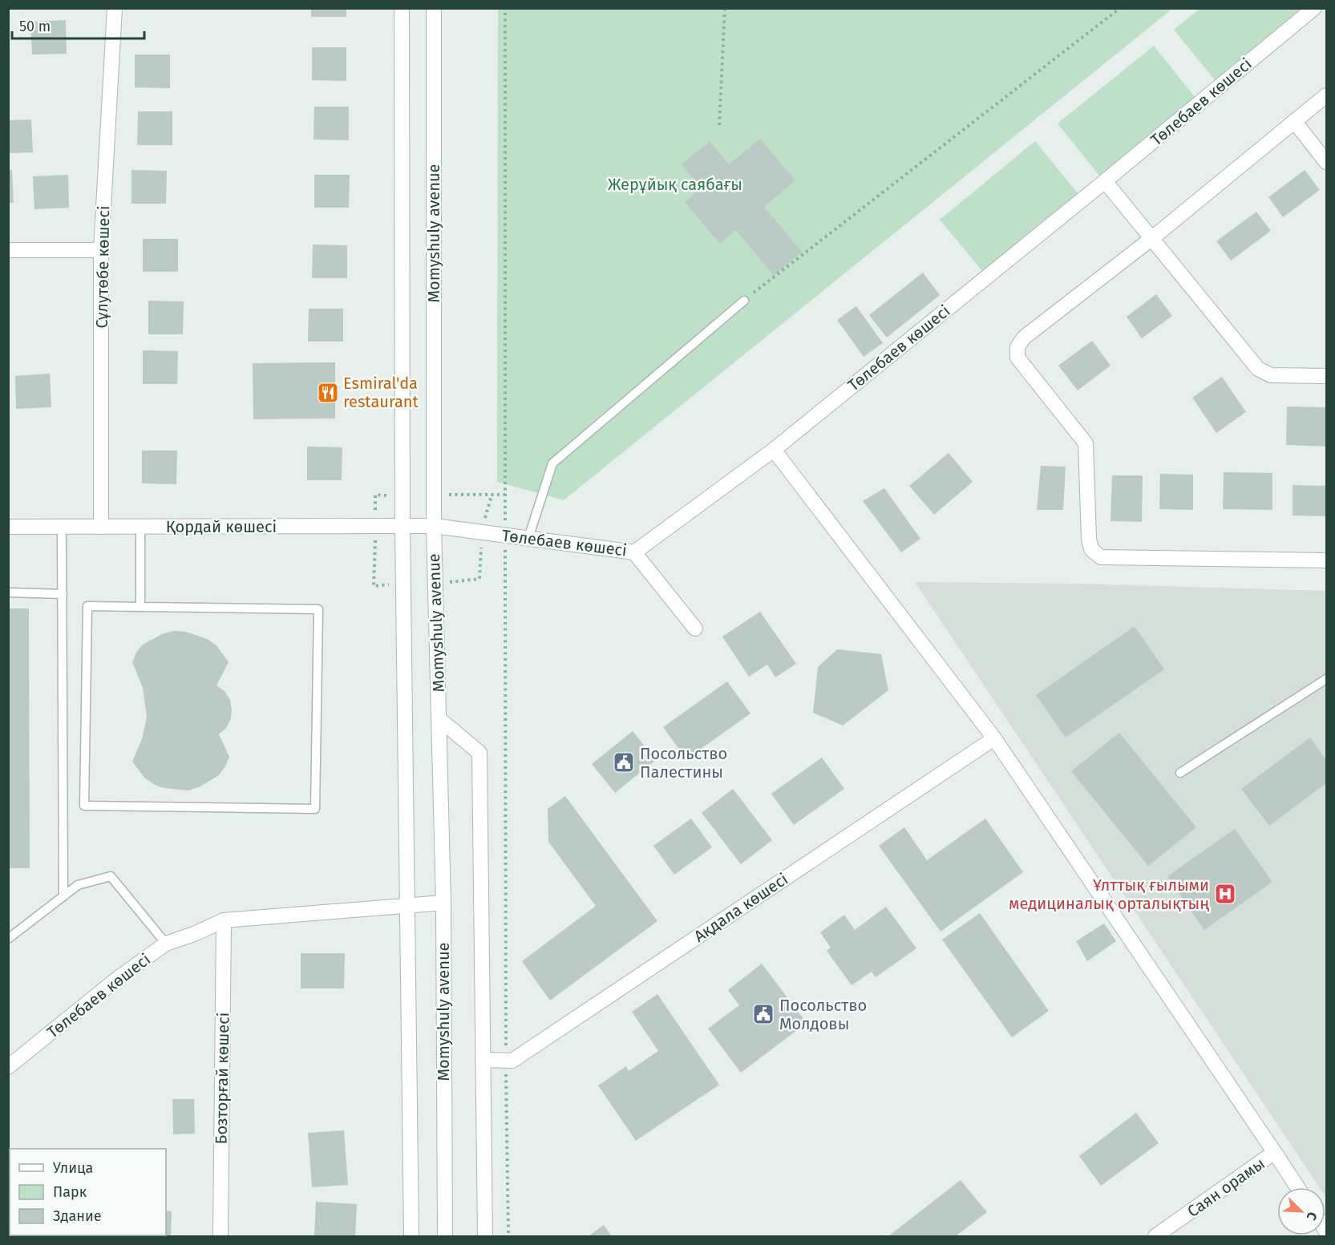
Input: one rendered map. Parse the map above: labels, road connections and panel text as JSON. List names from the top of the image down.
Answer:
{
  "streets": {
    "street": [
      "Төлебаев көшесі",
      "Momyshuly avenue",
      "Сұлутөбе көшесі",
      "Қордай көшесі",
      "Ақдала көшесі",
      "Бозторғай көшесі",
      "Саян орамы"
    ]
  },
  "crossings": [
    ["Төлебаев көшесі", "Momyshuly avenue"],
    ["Төлебаев көшесі", "Қордай көшесі"],
    ["Төлебаев көшесі", "Бозторғай көшесі"],
    ["Momyshuly avenue", "Қордай көшесі"],
    ["Сұлутөбе көшесі", "Қордай көшесі"]
  ],
  "parks": ["Жерұйық саябағы"],
  "places": {
    "restaurant": ["Esmiral'da restaurant"],
    "public building": ["Посольство Палестины", "Посольство Молдовы"],
    "hospital": ["Ұлттық ғылыми медициналық орталықтың"]
  },
  "legend": ["Улица", "Парк", "Здание"],
  "scale_bar": "50 m",
  "north": "bottom right"
}
